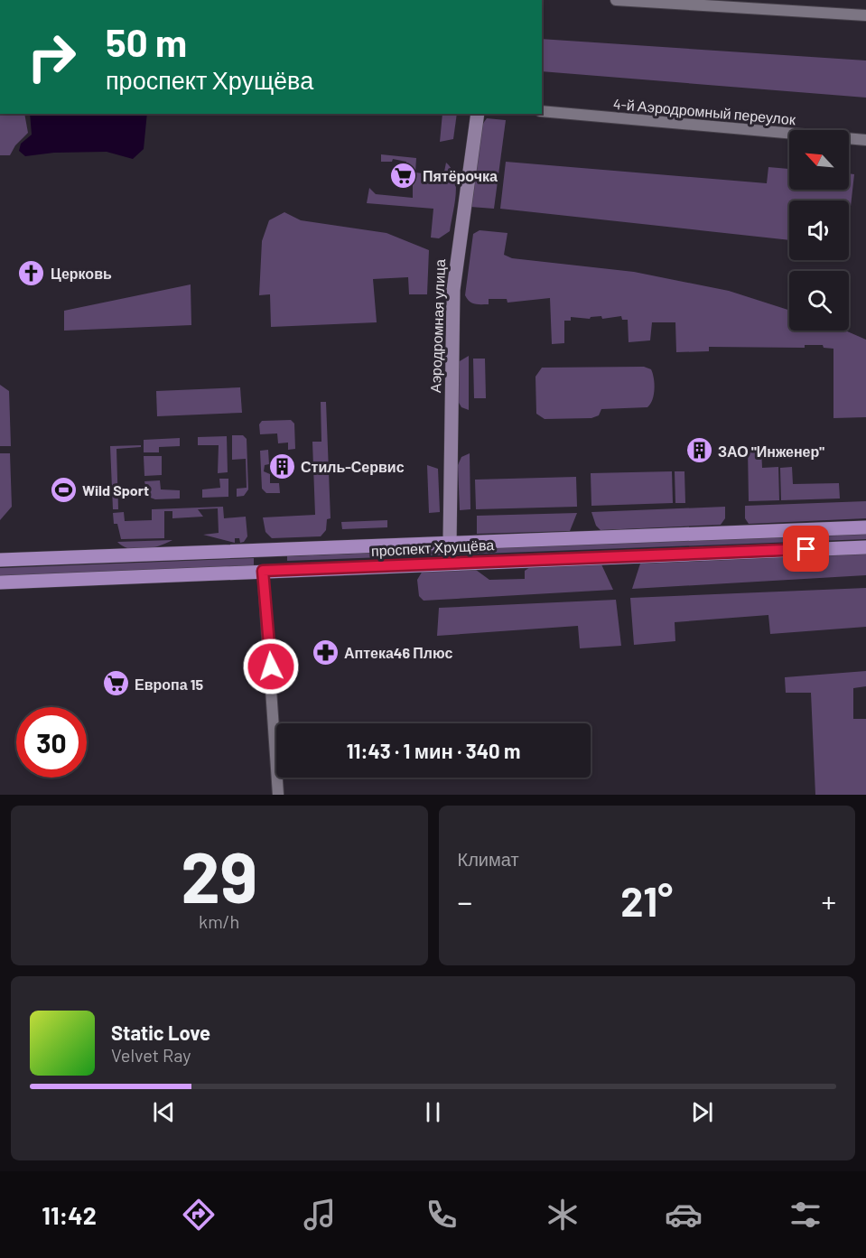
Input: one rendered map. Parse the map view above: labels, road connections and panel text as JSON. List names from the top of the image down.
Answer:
{
  "streets": {
    "main road": ["проспект Хрущёва"],
    "street": ["4-й Аэродромный переулок", "Аэродромная улица"]
  },
  "crossings": [
    ["Аэродромная улица", "проспект Хрущёва"]
  ],
  "places": {
    "supermarket": ["Пятёрочка", "Европа 15"],
    "church": ["Церковь"],
    "building": ["ЗАО \"Инженер\"", "Стиль-Сервис"],
    "sports": ["Wild Sport"],
    "pharmacy": ["Аптека46 Плюс"]
  },
  "north": "top left",
  "page": {
    "turn": ["50 m", "проспект Хрущёва"],
    "limit": "30",
    "trip": "11:43 · 1 мин · 340 m",
    "tile": [
      ["29", "km/h"],
      "Климат"
    ],
    "heat": ["−", "21°", "+"],
    "song": ["Static Love", "Velvet Ray"],
    "tabs": "11:42"
  }
}
